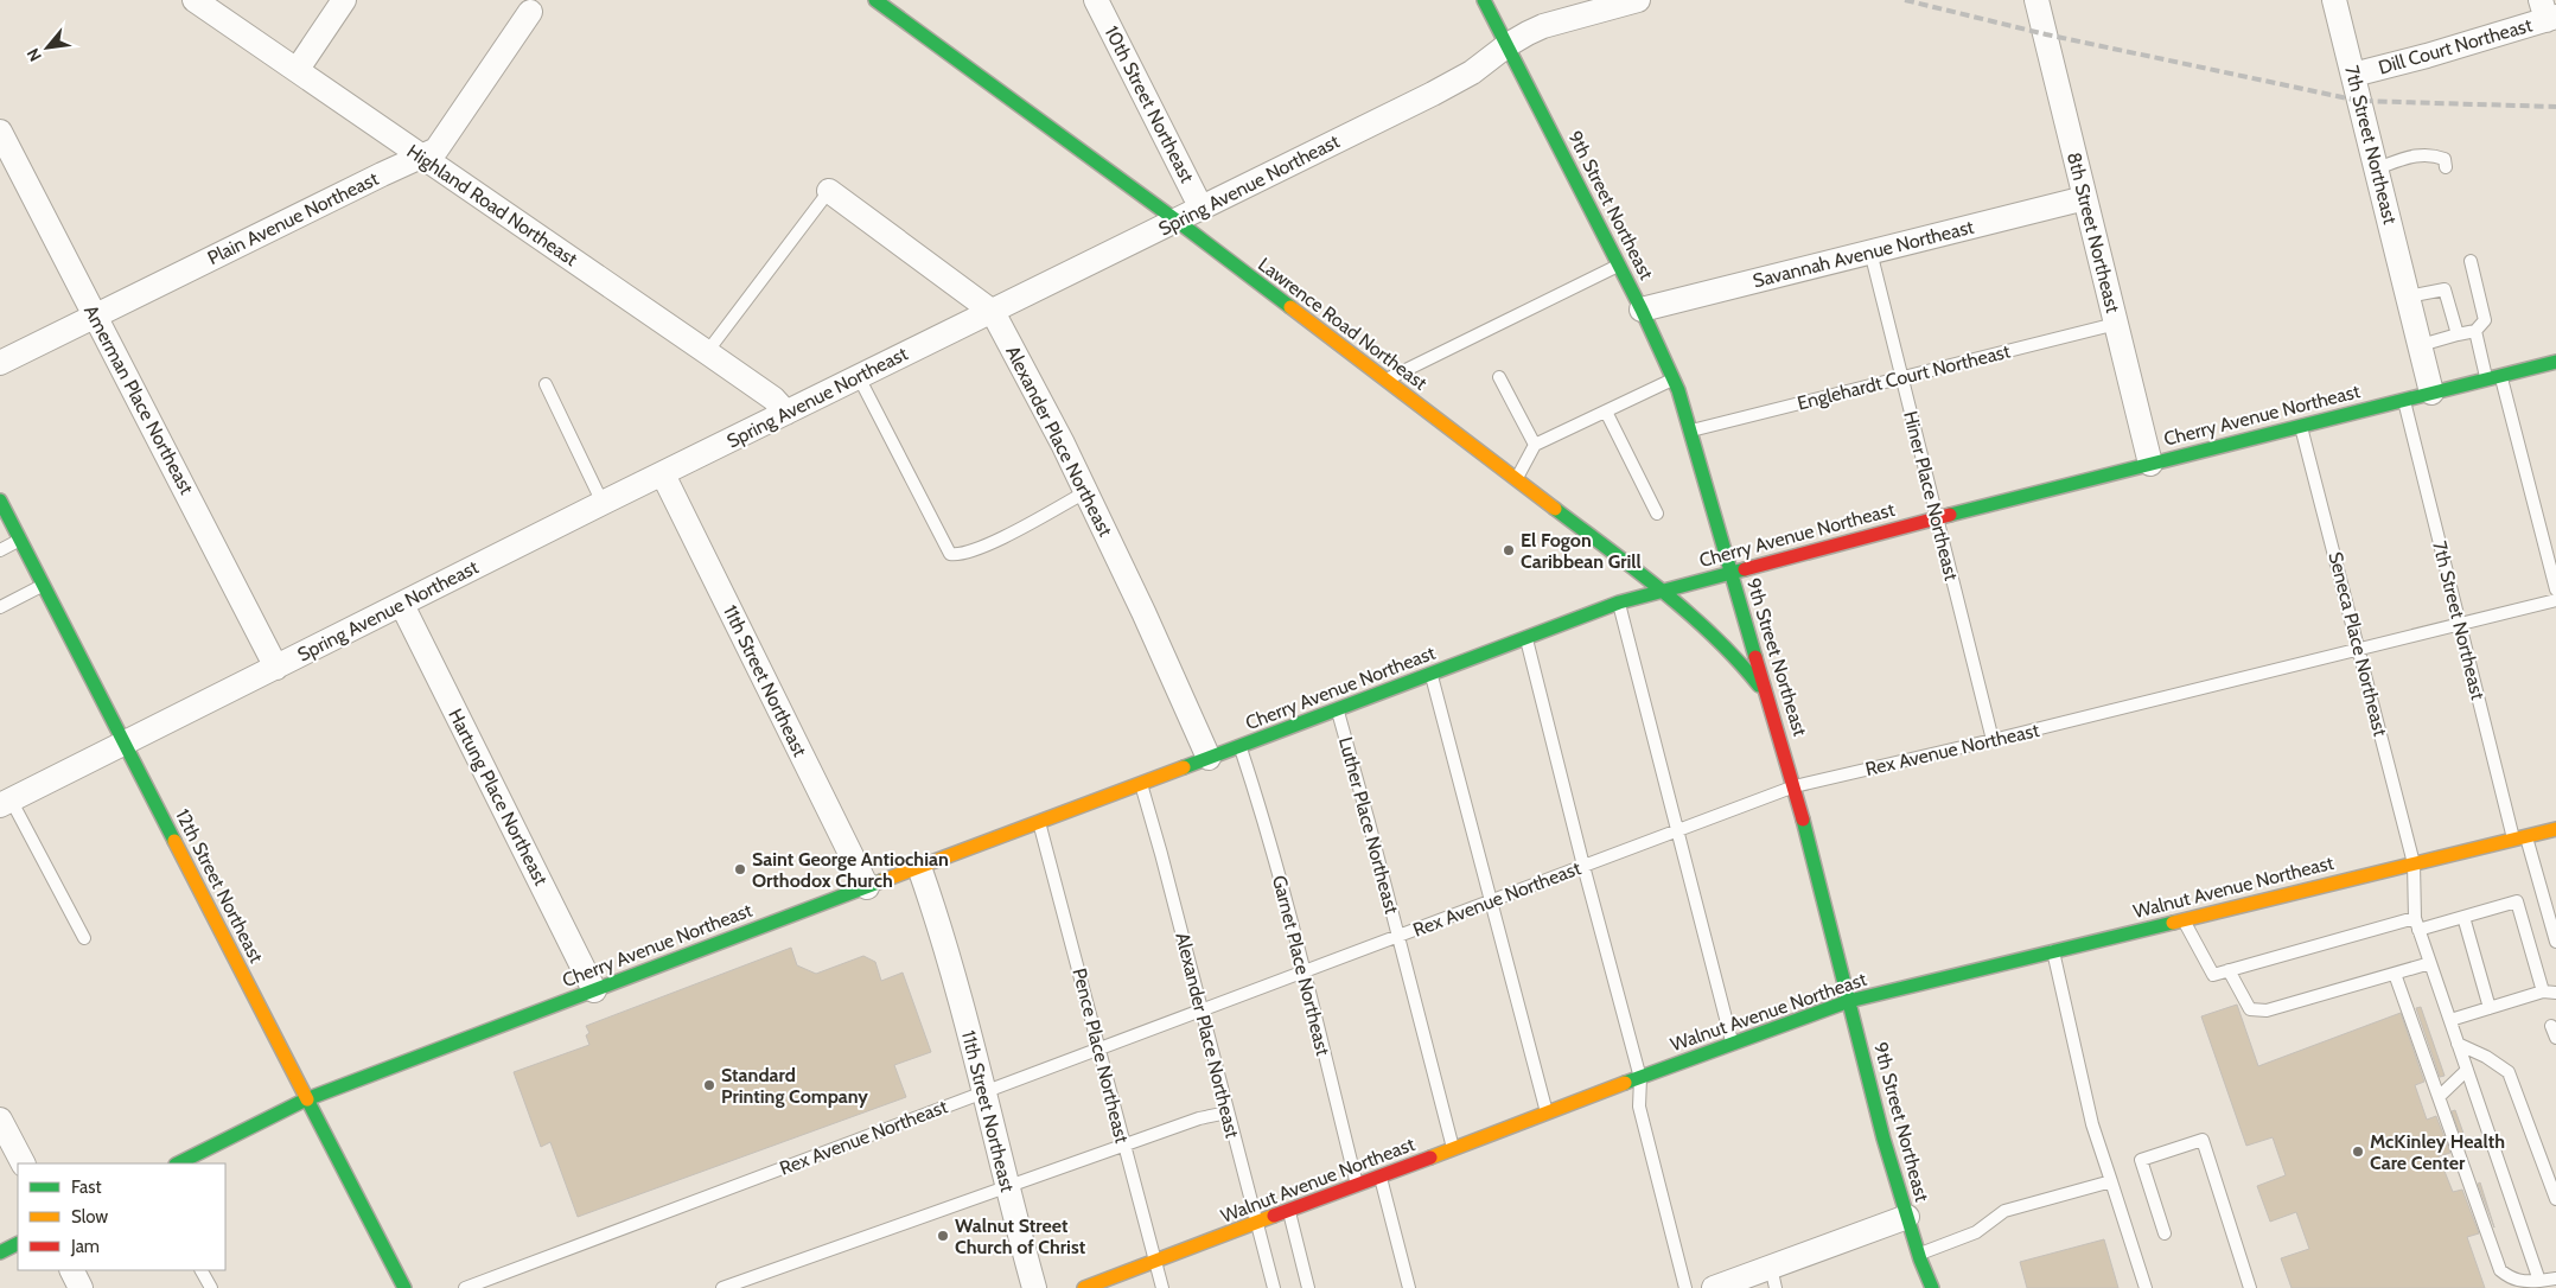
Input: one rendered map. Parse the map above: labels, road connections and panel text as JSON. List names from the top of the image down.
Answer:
{
  "streets": {
    "main road": [
      "9th Street Northeast",
      "Lawrence Road Northeast",
      "Cherry Avenue Northeast",
      "12th Street Northeast",
      "Walnut Avenue Northeast"
    ],
    "street": [
      "Dill Court Northeast",
      "10th Street Northeast",
      "7th Street Northeast",
      "Spring Avenue Northeast",
      "Highland Road Northeast",
      "Plain Avenue Northeast",
      "8th Street Northeast",
      "Savannah Avenue Northeast",
      "Amerman Place Northeast",
      "Alexander Place Northeast",
      "11th Street Northeast",
      "Hartung Place Northeast"
    ],
    "lane": [
      "Englehardt Court Northeast",
      "Hiner Place Northeast",
      "Seneca Place Northeast",
      "Rex Avenue Northeast",
      "Luther Place Northeast",
      "Garnet Place Northeast",
      "Pence Place Northeast"
    ]
  },
  "crossings": [
    ["Dill Court Northeast", "7th Street Northeast"],
    ["10th Street Northeast", "Spring Avenue Northeast"],
    ["7th Street Northeast", "Cherry Avenue Northeast"],
    ["7th Street Northeast", "Rex Avenue Northeast"],
    ["7th Street Northeast", "Walnut Avenue Northeast"],
    ["Spring Avenue Northeast", "Highland Road Northeast"],
    ["Spring Avenue Northeast", "9th Street Northeast"],
    ["Spring Avenue Northeast", "Lawrence Road Northeast"],
    ["Spring Avenue Northeast", "Amerman Place Northeast"],
    ["Spring Avenue Northeast", "Alexander Place Northeast"],
    ["Spring Avenue Northeast", "11th Street Northeast"],
    ["Spring Avenue Northeast", "Hartung Place Northeast"],
    ["Spring Avenue Northeast", "12th Street Northeast"],
    ["Highland Road Northeast", "Plain Avenue Northeast"],
    ["9th Street Northeast", "Savannah Avenue Northeast"],
    ["9th Street Northeast", "Lawrence Road Northeast"],
    ["9th Street Northeast", "Englehardt Court Northeast"],
    ["9th Street Northeast", "Cherry Avenue Northeast"],
    ["9th Street Northeast", "Rex Avenue Northeast"],
    ["9th Street Northeast", "Walnut Avenue Northeast"],
    ["Plain Avenue Northeast", "Amerman Place Northeast"],
    ["8th Street Northeast", "Savannah Avenue Northeast"],
    ["8th Street Northeast", "Englehardt Court Northeast"],
    ["8th Street Northeast", "Cherry Avenue Northeast"],
    ["Savannah Avenue Northeast", "Hiner Place Northeast"],
    ["Lawrence Road Northeast", "Cherry Avenue Northeast"],
    ["Englehardt Court Northeast", "Hiner Place Northeast"],
    ["Cherry Avenue Northeast", "Alexander Place Northeast"],
    ["Cherry Avenue Northeast", "Hiner Place Northeast"],
    ["Cherry Avenue Northeast", "Seneca Place Northeast"],
    ["Cherry Avenue Northeast", "11th Street Northeast"],
    ["Cherry Avenue Northeast", "Hartung Place Northeast"],
    ["Cherry Avenue Northeast", "Luther Place Northeast"],
    ["Cherry Avenue Northeast", "12th Street Northeast"],
    ["Cherry Avenue Northeast", "Garnet Place Northeast"],
    ["Cherry Avenue Northeast", "Pence Place Northeast"],
    ["Alexander Place Northeast", "Rex Avenue Northeast"],
    ["Alexander Place Northeast", "Walnut Avenue Northeast"],
    ["Hiner Place Northeast", "Rex Avenue Northeast"],
    ["Seneca Place Northeast", "Rex Avenue Northeast"],
    ["Seneca Place Northeast", "Walnut Avenue Northeast"],
    ["11th Street Northeast", "Rex Avenue Northeast"],
    ["Rex Avenue Northeast", "Luther Place Northeast"],
    ["Rex Avenue Northeast", "Garnet Place Northeast"],
    ["Rex Avenue Northeast", "Pence Place Northeast"],
    ["Luther Place Northeast", "Walnut Avenue Northeast"],
    ["Walnut Avenue Northeast", "Garnet Place Northeast"],
    ["Walnut Avenue Northeast", "Pence Place Northeast"]
  ],
  "places": [
    "El Fogon Caribbean Grill",
    "Saint George Antiochian Orthodox Church",
    "Standard Printing Company",
    "McKinley Health Care Center",
    "Walnut Street Church of Christ"
  ],
  "legend": ["Fast", "Slow", "Jam"],
  "north": "bottom left"
}
